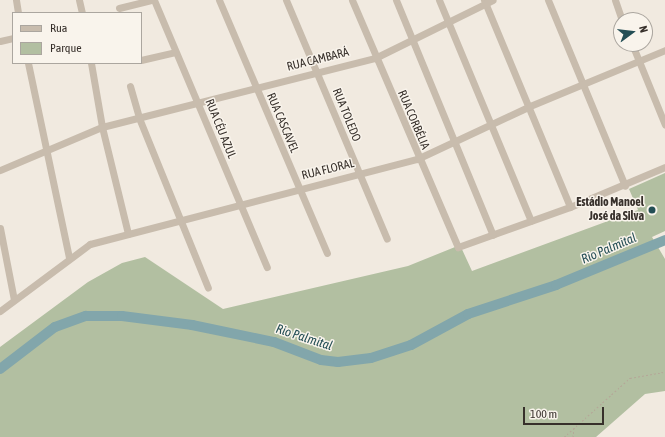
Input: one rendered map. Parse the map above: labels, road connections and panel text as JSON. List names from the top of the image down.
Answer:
{
  "streets": {
    "street": [
      "RUA CAMBARÁ",
      "RUA TOLEDO",
      "RUA CORBÉLIA",
      "RUA CASCAVEL",
      "RUA CÉU AZUL",
      "RUA FLORAL"
    ]
  },
  "crossings": [
    ["RUA CAMBARÁ", "RUA TOLEDO"],
    ["RUA CAMBARÁ", "RUA CORBÉLIA"],
    ["RUA CAMBARÁ", "RUA CASCAVEL"],
    ["RUA CAMBARÁ", "RUA CÉU AZUL"],
    ["RUA TOLEDO", "RUA FLORAL"],
    ["RUA CORBÉLIA", "RUA FLORAL"],
    ["RUA CASCAVEL", "RUA FLORAL"],
    ["RUA CÉU AZUL", "RUA FLORAL"]
  ],
  "water": ["Rio Palmital"],
  "places": ["Estádio Manoel José da Silva"],
  "legend": ["Rua", "Parque"],
  "scale_bar": "100 m",
  "north": "right"
}
